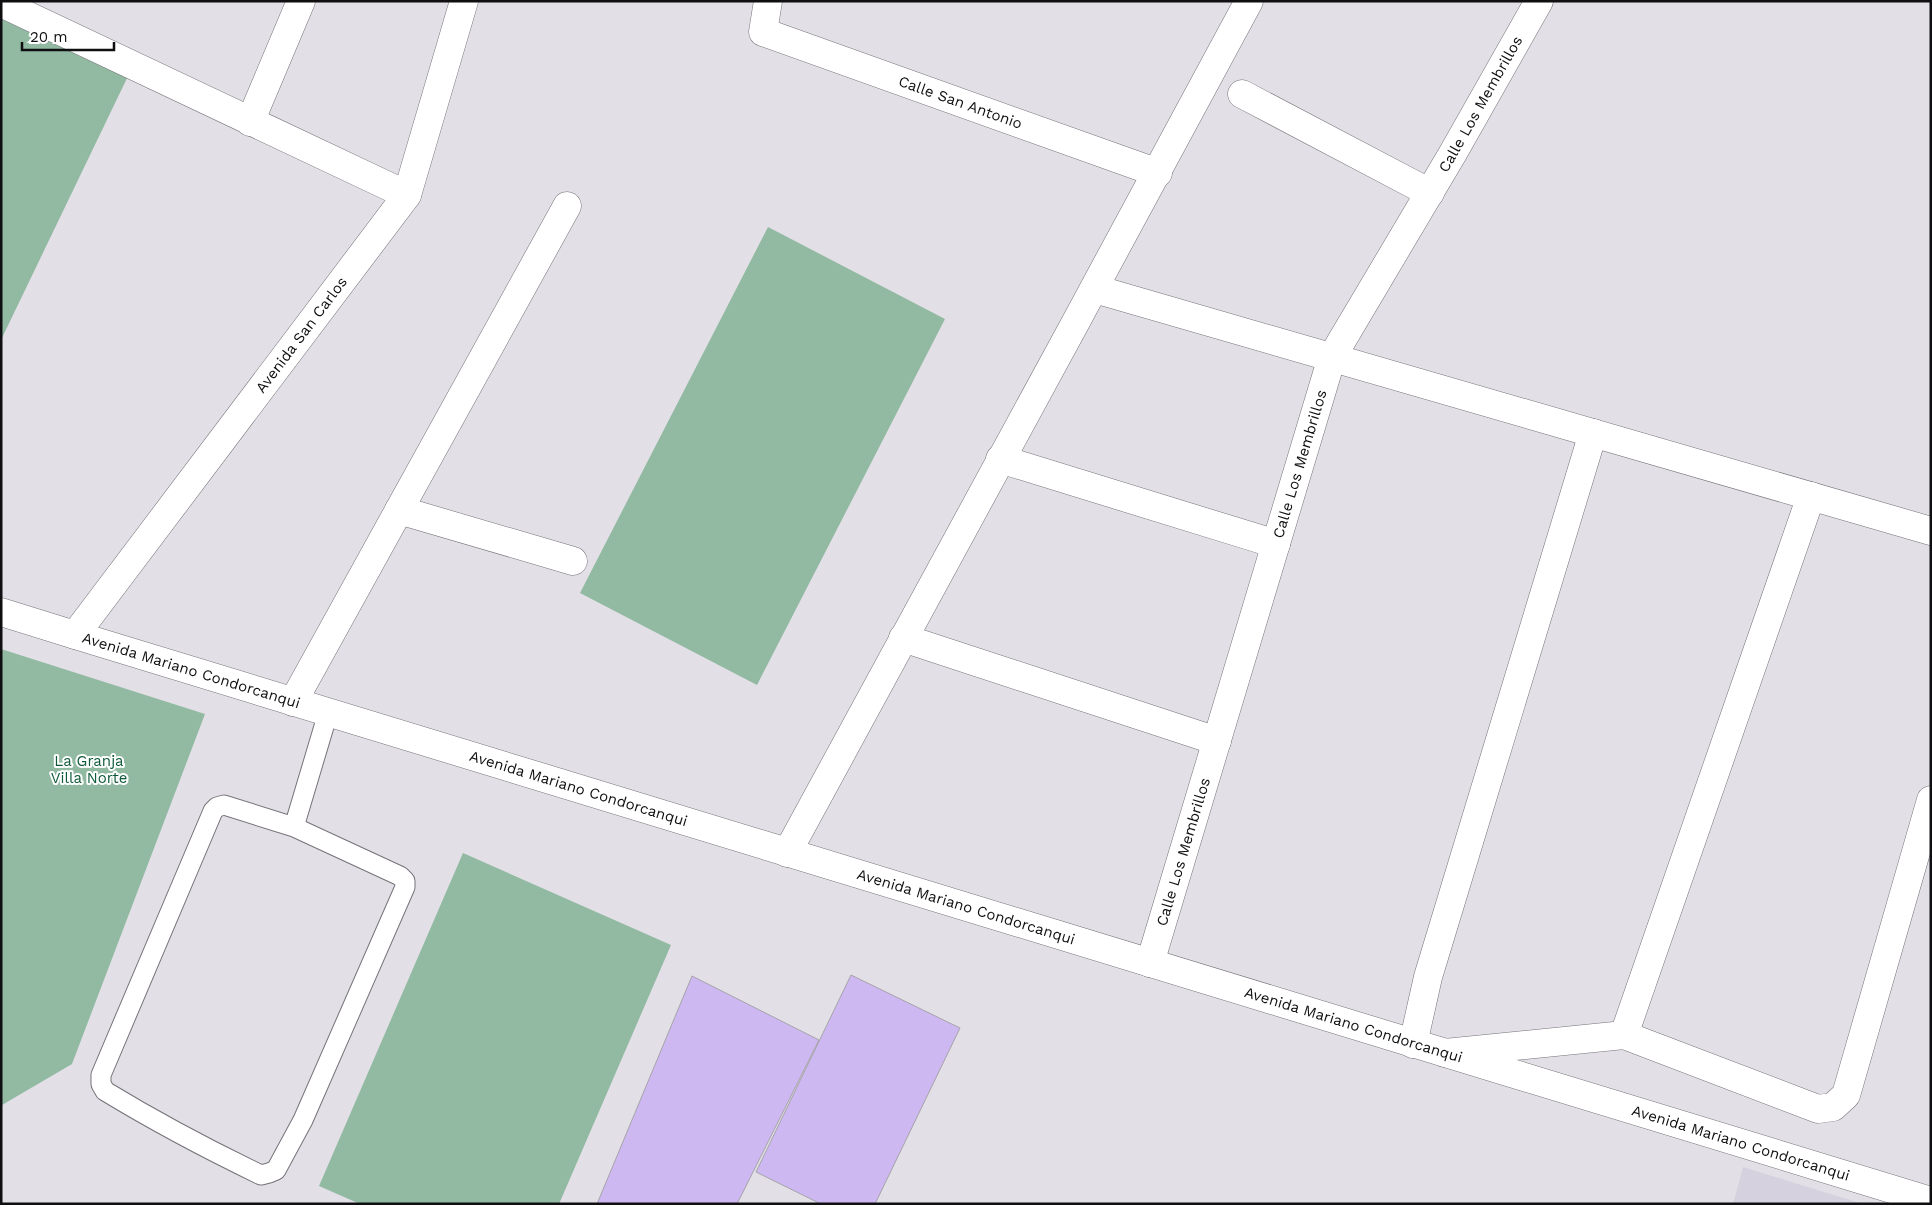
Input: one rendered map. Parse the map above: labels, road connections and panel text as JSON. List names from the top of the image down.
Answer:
{
  "streets": {
    "street": [
      "Calle San Antonio",
      "Calle Los Membrillos",
      "Avenida San Carlos",
      "Avenida Mariano Condorcanqui"
    ]
  },
  "crossings": [
    ["Calle Los Membrillos", "Avenida Mariano Condorcanqui"],
    ["Avenida San Carlos", "Avenida Mariano Condorcanqui"]
  ],
  "parks": ["La Granja Villa Norte"],
  "scale_bar": "20 m"
}
